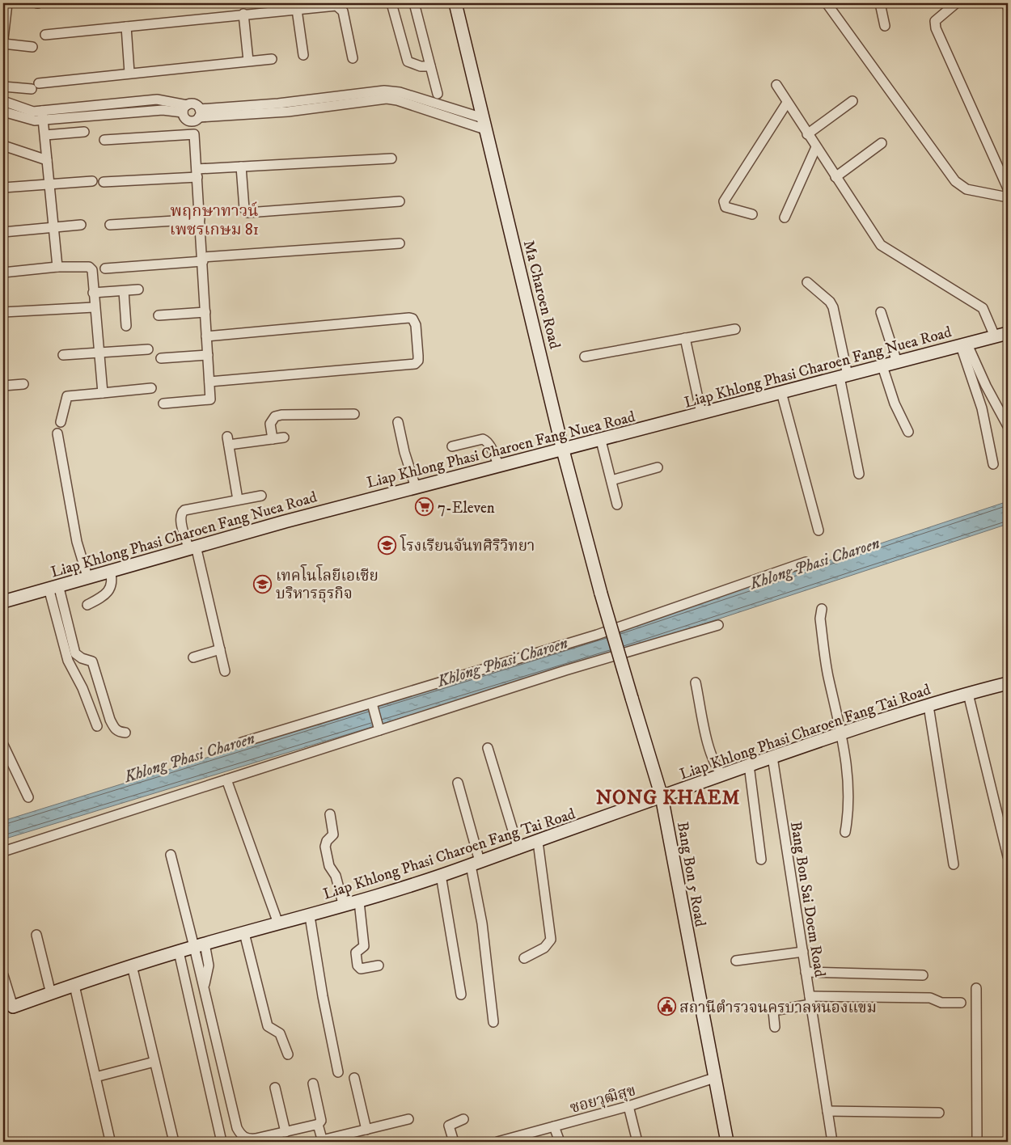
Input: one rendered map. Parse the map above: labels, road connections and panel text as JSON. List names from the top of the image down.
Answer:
{
  "streets": {
    "main road": [
      "Ma Charoen Road",
      "Liap Khlong Phasi Charoen Fang Nuea Road",
      "Liap Khlong Phasi Charoen Fang Tai Road",
      "Bang Bon 5 Road"
    ],
    "street": ["Bang Bon Sai Doem Road", "ซอยวุฒิสุข"]
  },
  "crossings": [
    ["Ma Charoen Road", "Liap Khlong Phasi Charoen Fang Nuea Road"],
    ["Ma Charoen Road", "Bang Bon 5 Road"],
    ["Liap Khlong Phasi Charoen Fang Tai Road", "Bang Bon 5 Road"],
    ["Liap Khlong Phasi Charoen Fang Tai Road", "Bang Bon Sai Doem Road"],
    ["Bang Bon 5 Road", "ซอยวุฒิสุข"]
  ],
  "districts": ["พฤกษาทาวน์ เพชรเกษม 81", "NONG KHAEM"],
  "water": ["Khlong Phasi Charoen"],
  "places": {
    "supermarket": ["7-Eleven"],
    "school or university": ["โรงเรียนจันทศิริวิทยา", "เทคโนโลยีเอเชีย บริหารธุรกิจ"],
    "public building": ["สถานีตำรวจนครบาลหนองแขม"]
  }
}
